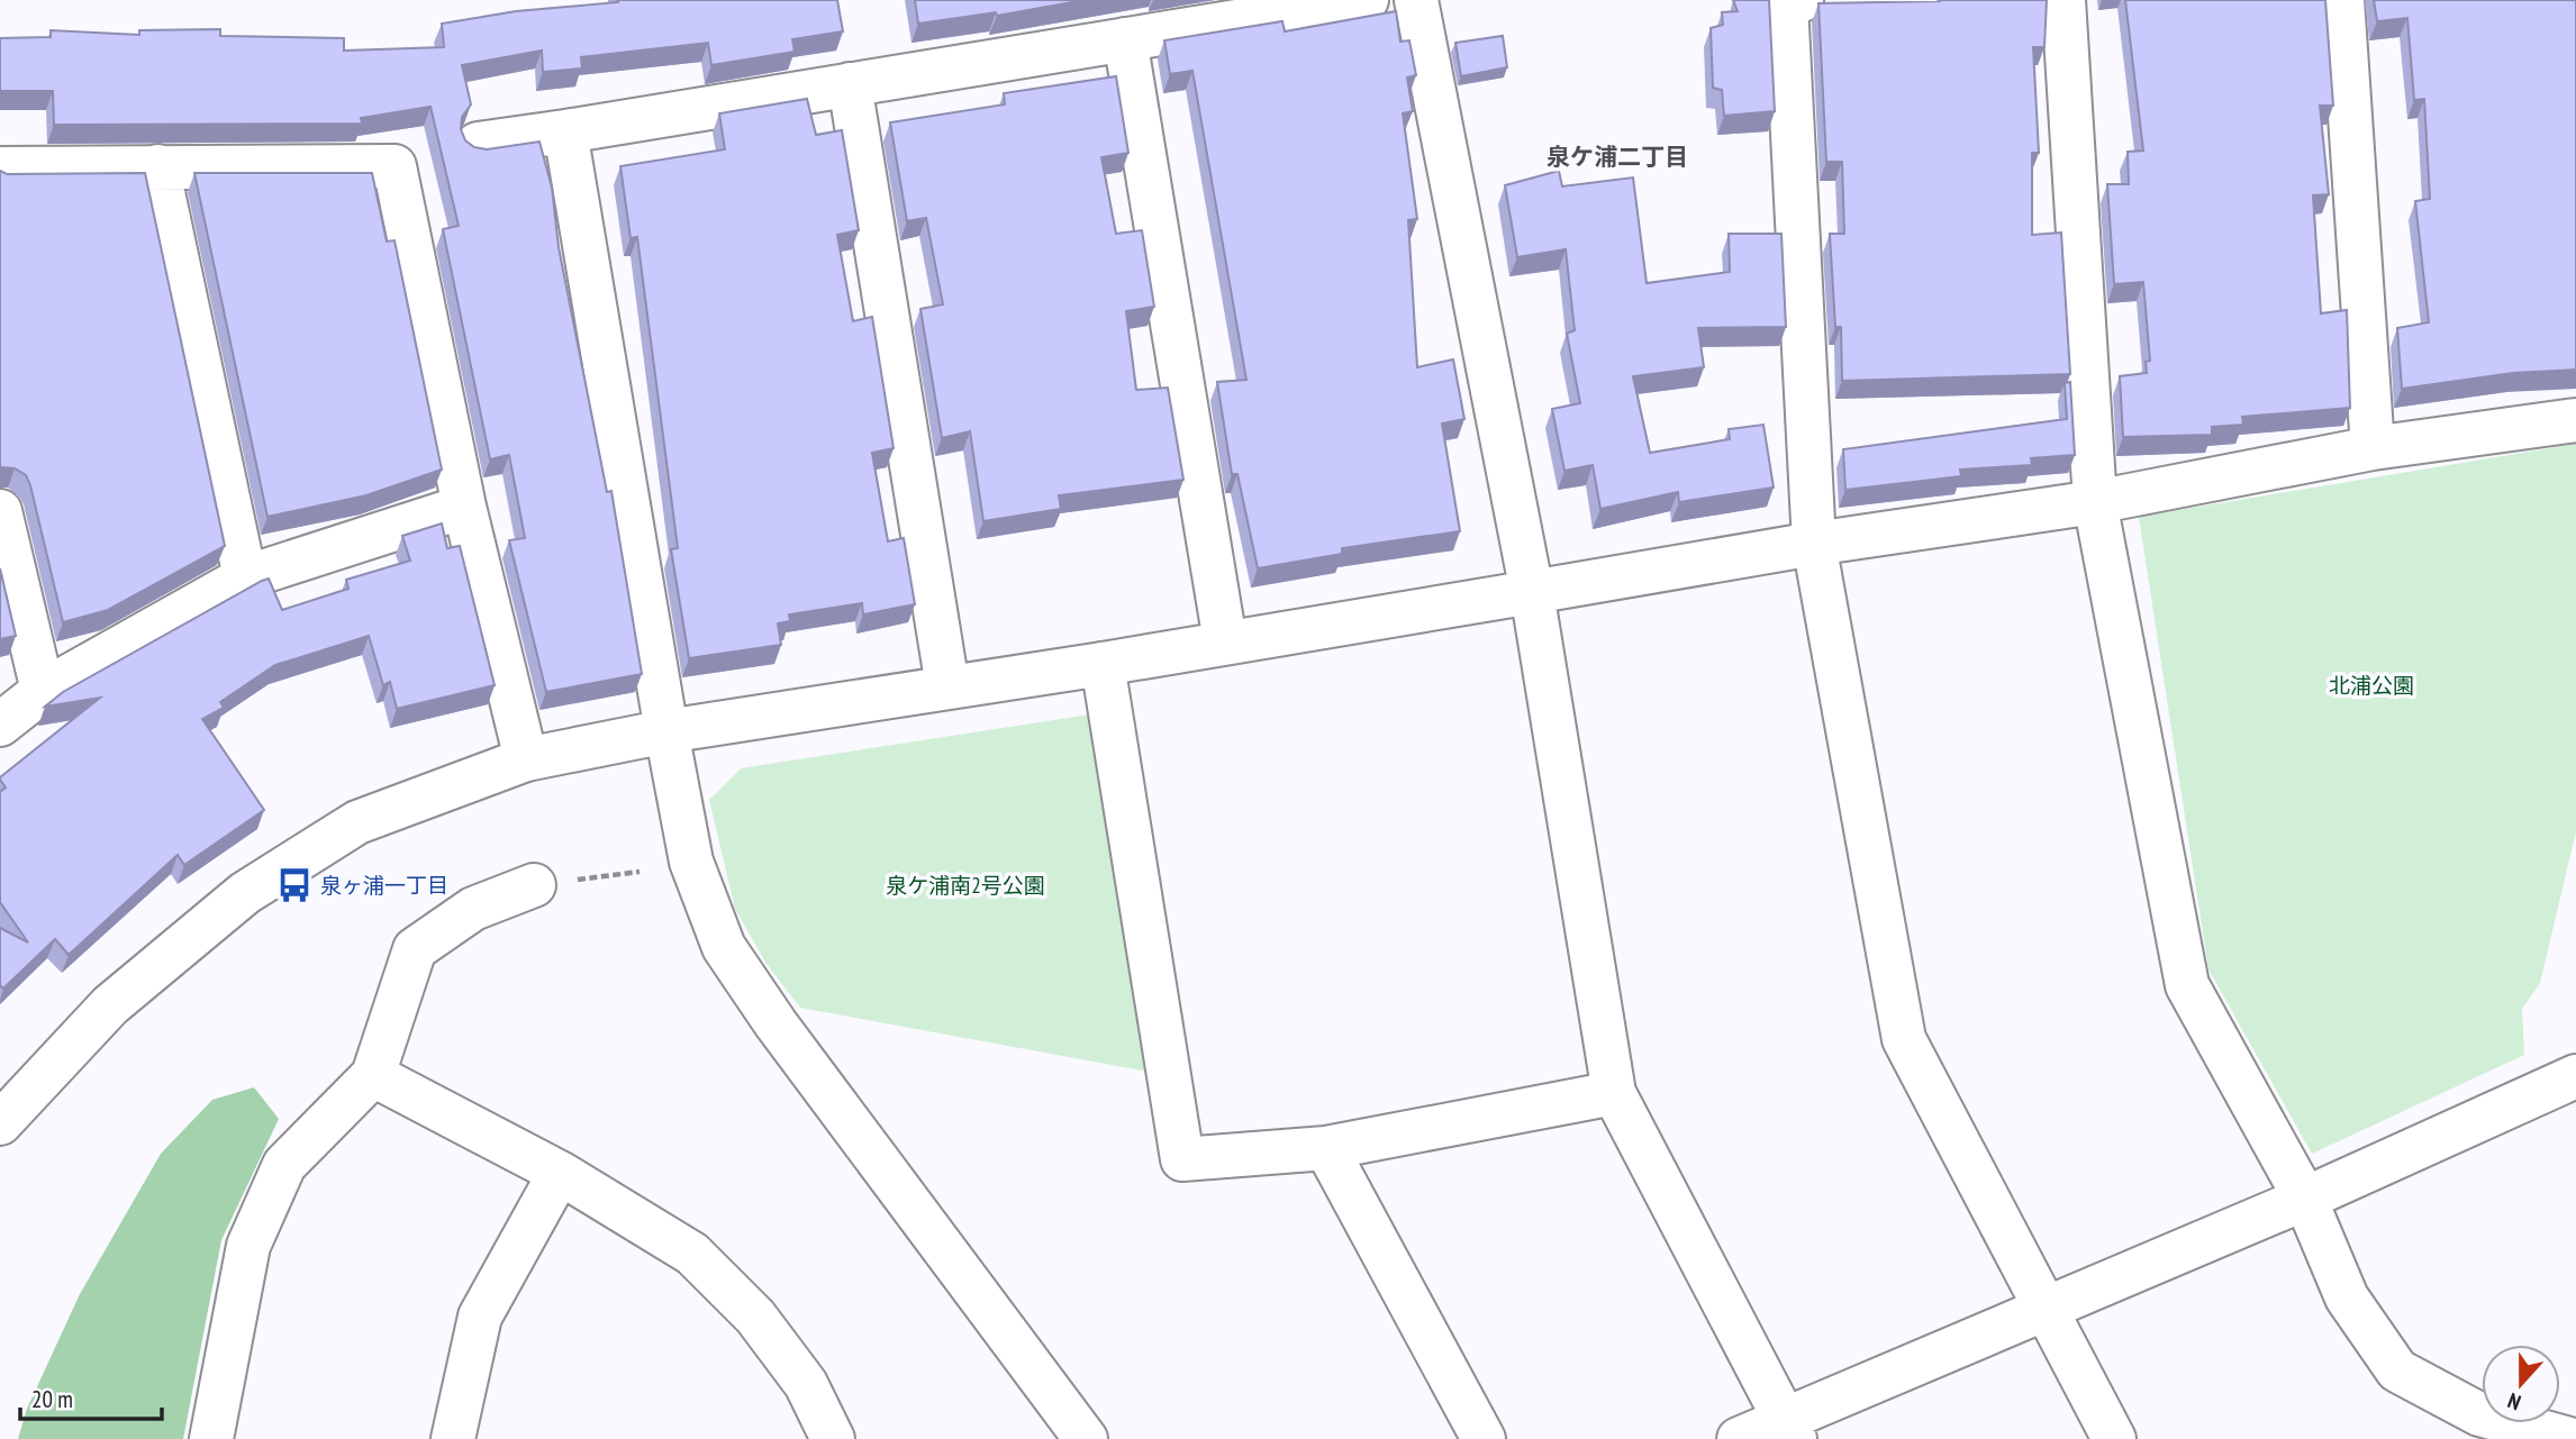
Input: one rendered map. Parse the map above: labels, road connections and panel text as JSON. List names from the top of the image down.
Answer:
{
  "districts": ["泉ケ浦二丁目"],
  "parks": ["北浦公園", "泉ケ浦南2号公園"],
  "places": {
    "bus stop": ["泉ヶ浦一丁目"]
  },
  "scale_bar": "20 m",
  "north": "bottom"
}
